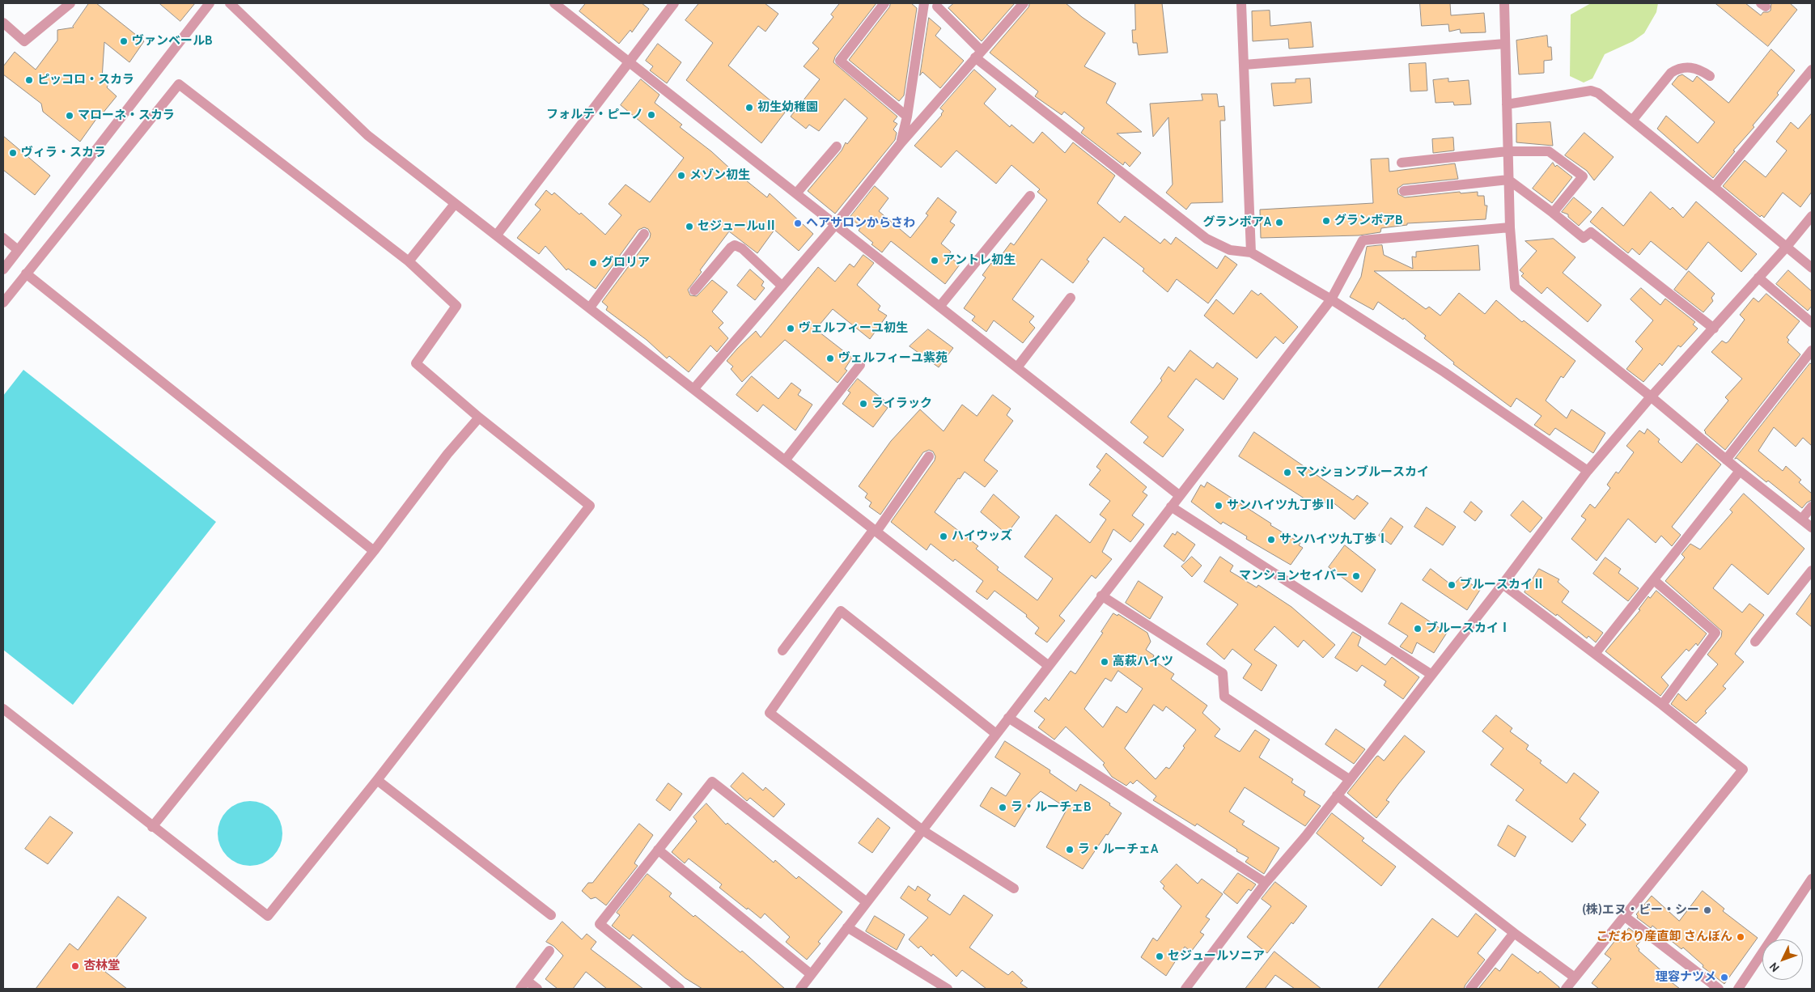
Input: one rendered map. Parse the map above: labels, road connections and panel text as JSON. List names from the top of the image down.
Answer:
{
  "places": [
    "ヴァンベールB",
    "ピッコロ・スカラ",
    "初生幼稚園",
    "フォルテ・ピーノ",
    "マローネ・スカラ",
    "ヴィラ・スカラ",
    "メゾン初生",
    "グランボアB",
    "グランボアA",
    "ヘアサロンからさわ",
    "セジュールuⅡ",
    "アントレ初生",
    "グロリア",
    "ヴェルフィーユ初生",
    "ヴェルフィーユ紫苑",
    "ライラック",
    "マンションブルースカイ",
    "サンハイツ九丁歩Ⅱ",
    "ハイウッズ",
    "サンハイツ九丁歩Ⅰ",
    "マンションセイバー",
    "ブルースカイⅡ",
    "ブルースカイⅠ",
    "高萩ハイツ",
    "ラ・ルーチェB",
    "ラ・ルーチェA",
    "(株)エヌ・ビー・シー",
    "こだわり産直卸 さんぼん",
    "セジュールソニア",
    "杏林堂",
    "理容ナツメ"
  ],
  "north": "bottom left"
}
